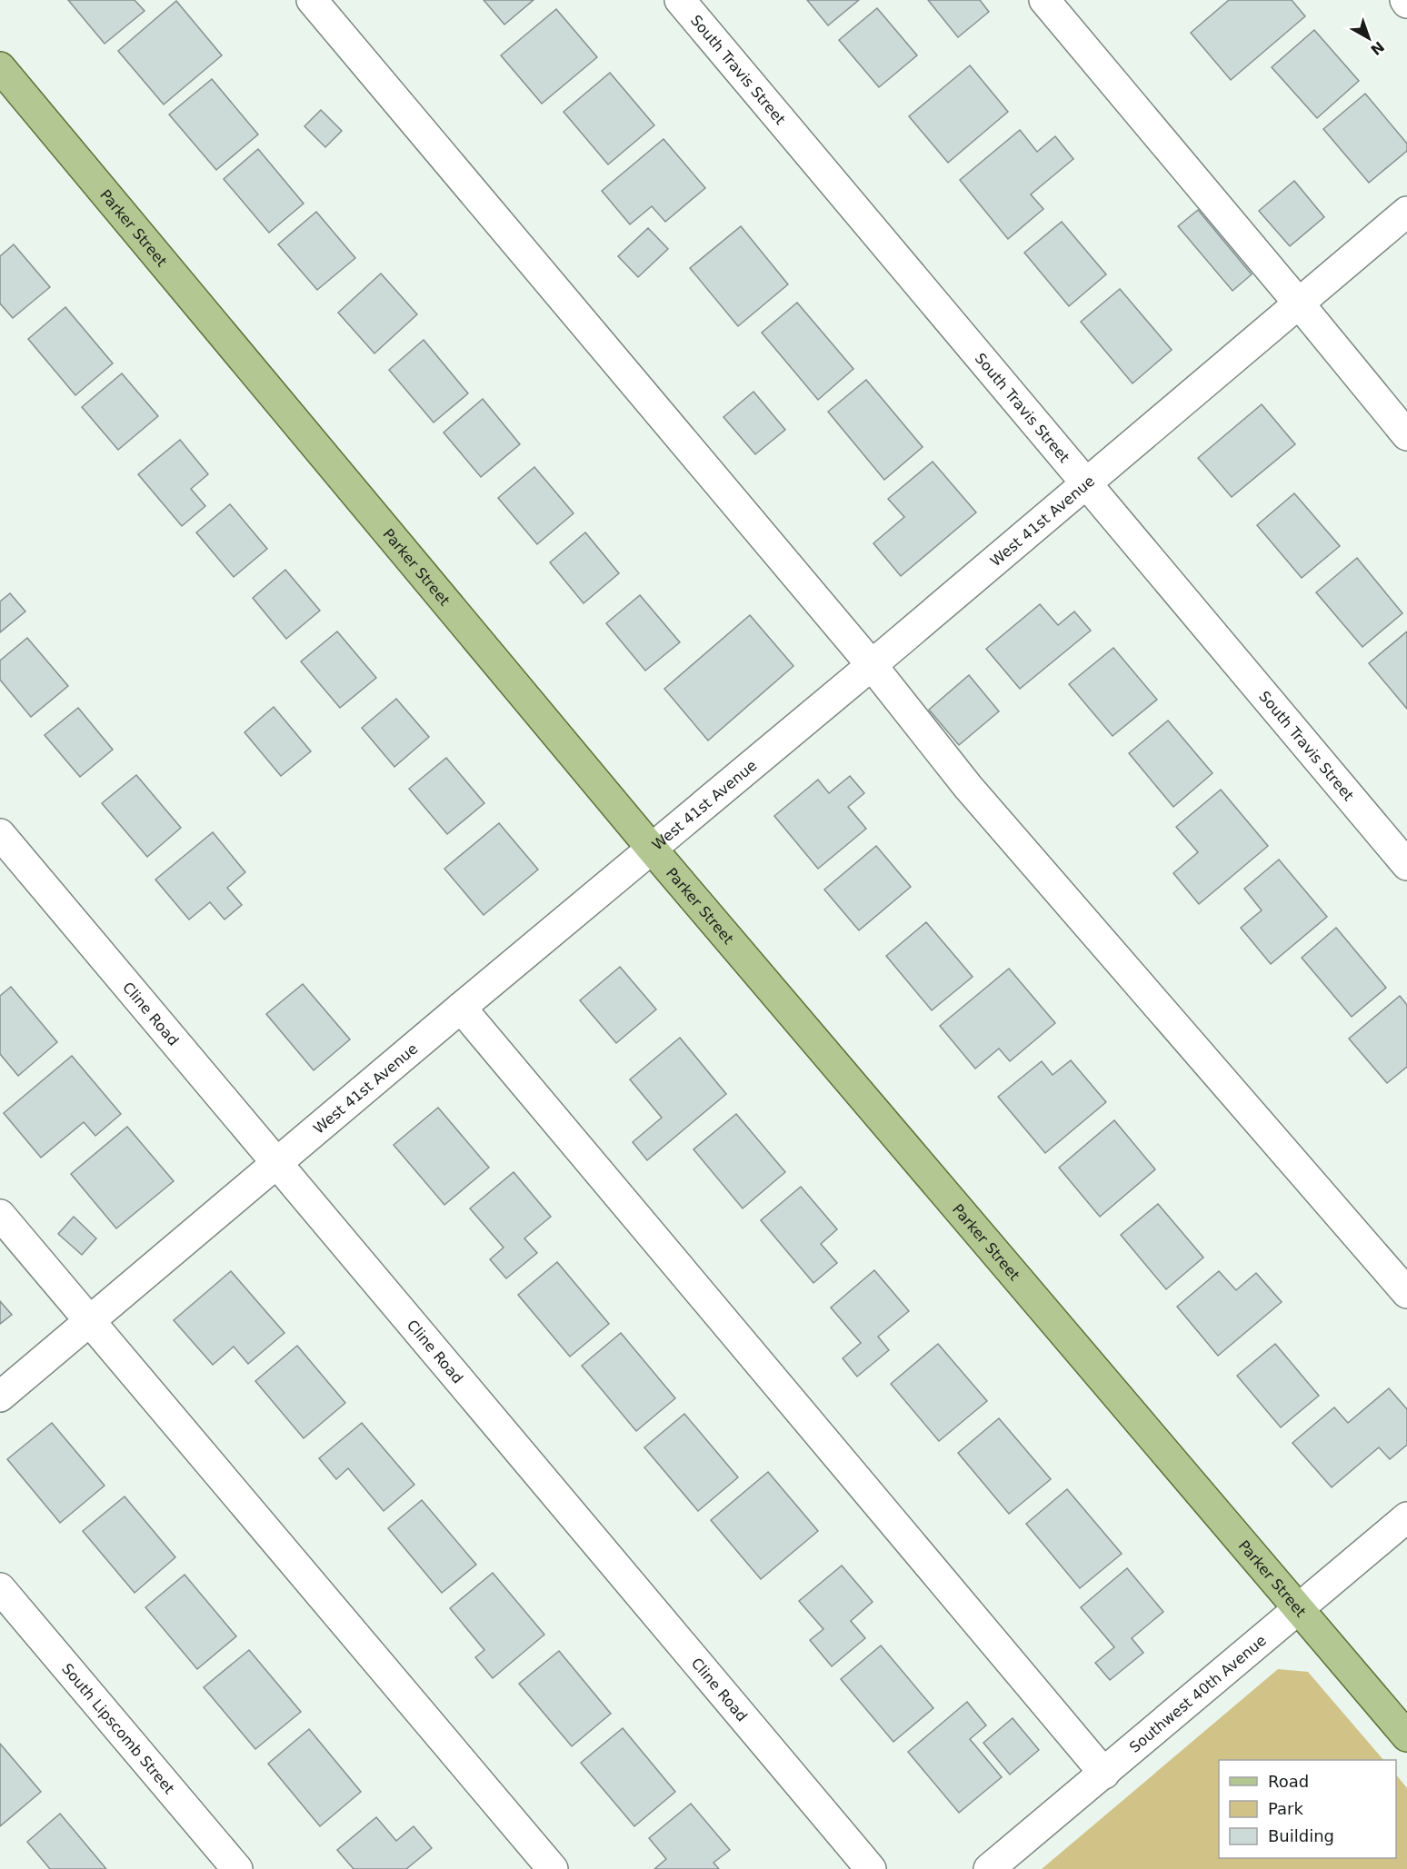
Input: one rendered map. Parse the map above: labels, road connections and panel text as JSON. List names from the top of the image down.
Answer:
{
  "streets": {
    "main road": ["Parker Street"],
    "street": [
      "South Travis Street",
      "West 41st Avenue",
      "Cline Road",
      "Southwest 40th Avenue",
      "South Lipscomb Street"
    ]
  },
  "crossings": [
    ["South Travis Street", "West 41st Avenue"],
    ["Parker Street", "West 41st Avenue"],
    ["Parker Street", "Southwest 40th Avenue"],
    ["West 41st Avenue", "Cline Road"]
  ],
  "legend": ["Road", "Park", "Building"],
  "north": "bottom right"
}
